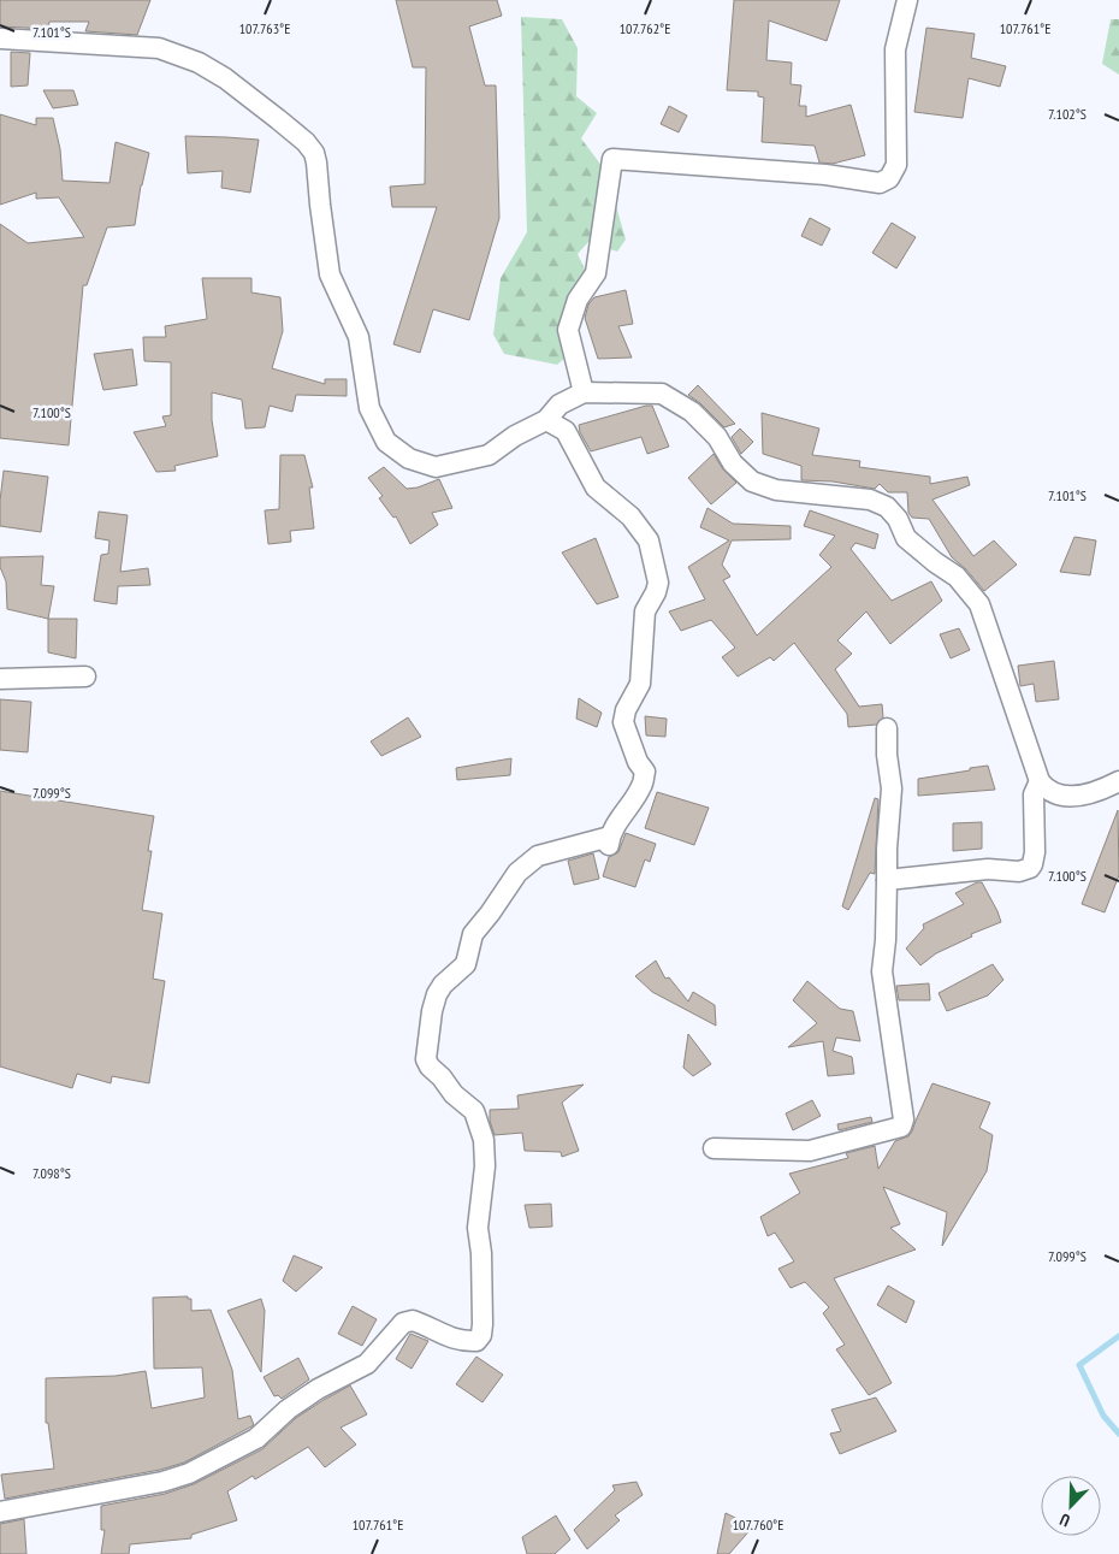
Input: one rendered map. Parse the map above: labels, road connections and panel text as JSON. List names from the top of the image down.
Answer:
{
  "north": "bottom left",
  "coordinates": [
    "107.761°E",
    "107.763°E",
    "107.762°E",
    "7.101°S",
    "7.102°S",
    "7.100°S",
    "7.099°S",
    "7.098°S",
    "107.760°E"
  ]
}
